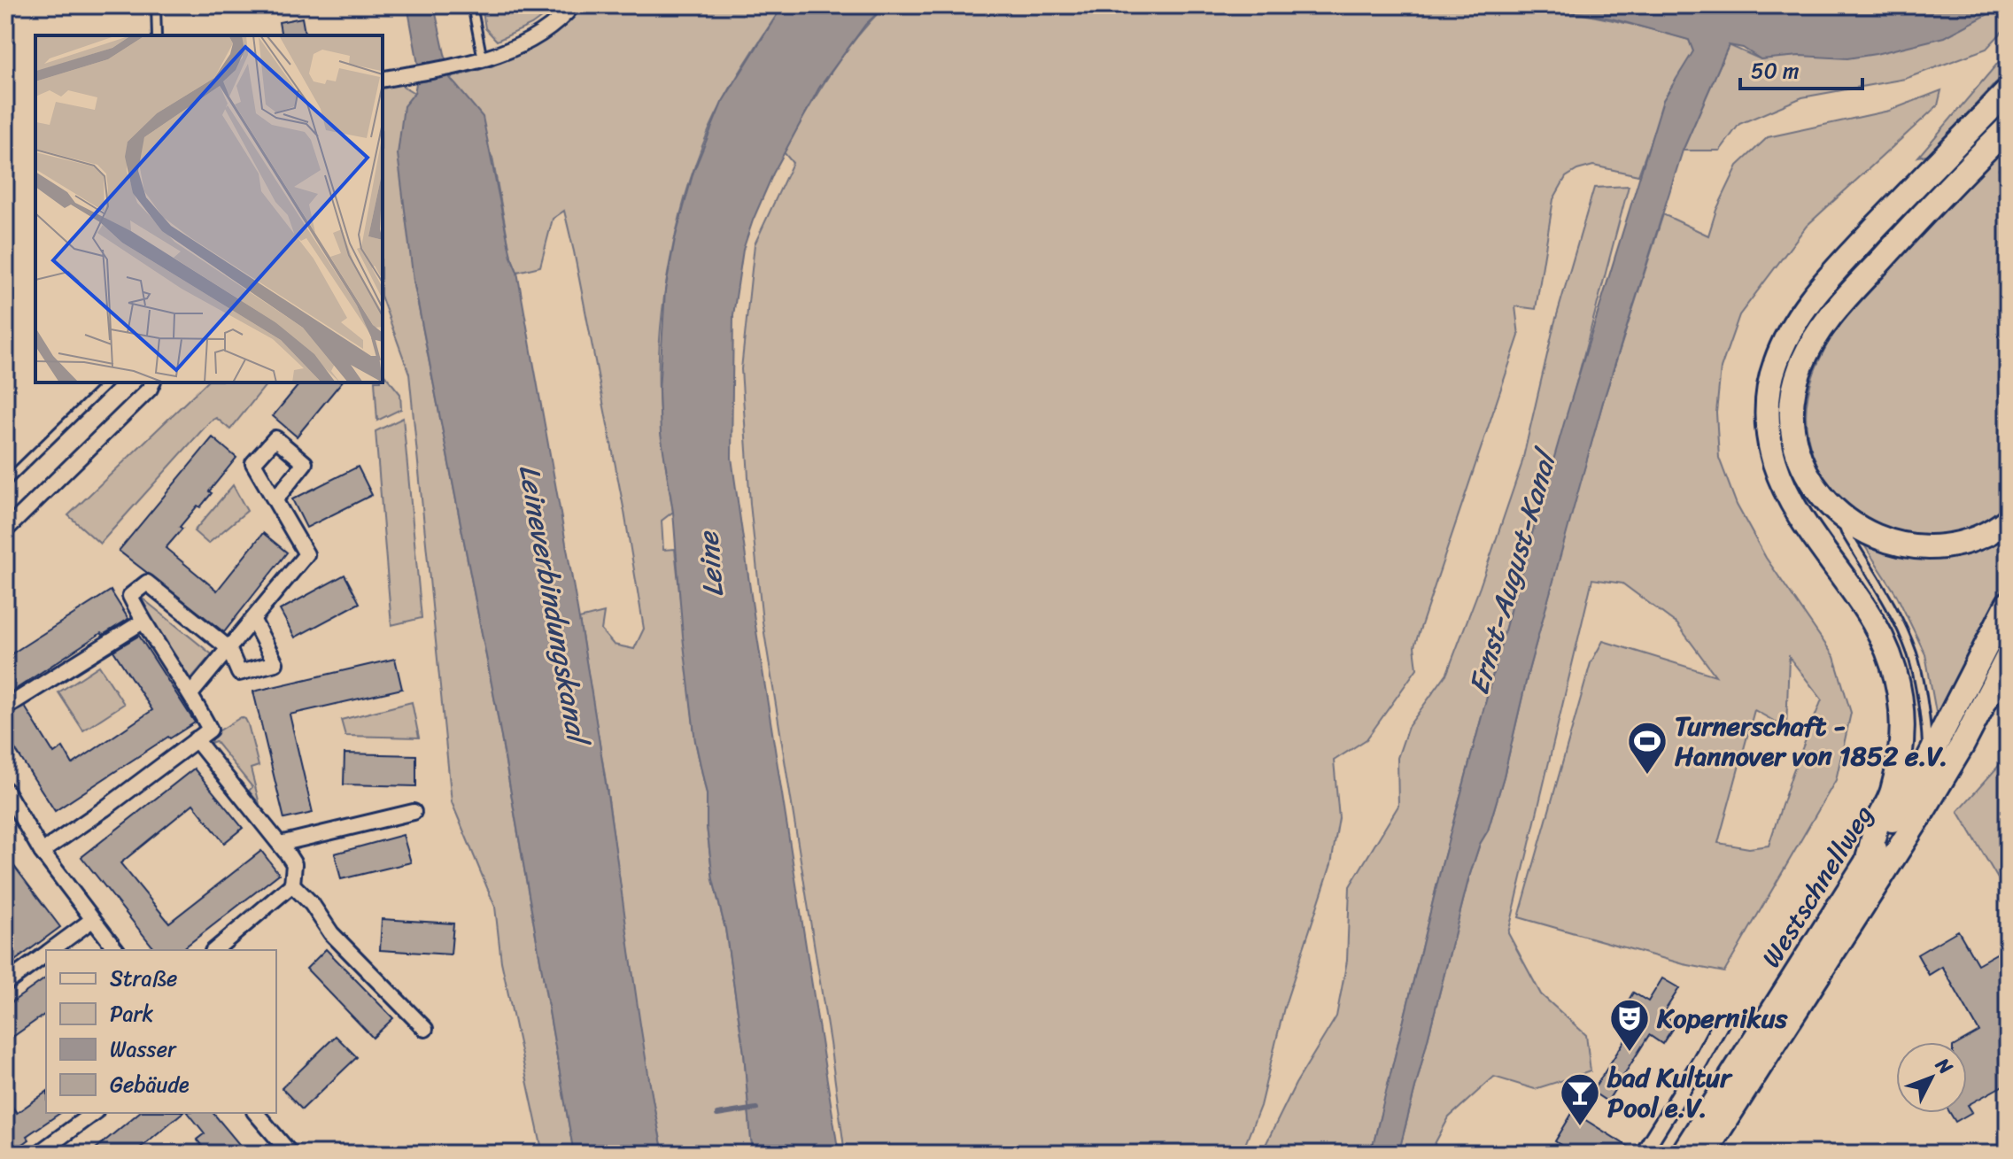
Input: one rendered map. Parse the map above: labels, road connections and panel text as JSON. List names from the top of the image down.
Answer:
{
  "streets": {
    "highway": ["Westschnellweg"]
  },
  "water": ["Leine", "Ernst-August-Kanal", "Leineverbindungskanal"],
  "places": {
    "sports": ["Turnerschaft - Hannover von 1852 e.V."],
    "theatre": ["Kopernikus"],
    "bar": ["bad Kultur Pool e.V."]
  },
  "legend": [
    "Straße",
    "Park",
    "Wasser",
    "Gebäude"
  ],
  "scale_bar": "50 m",
  "north": "top right"
}
